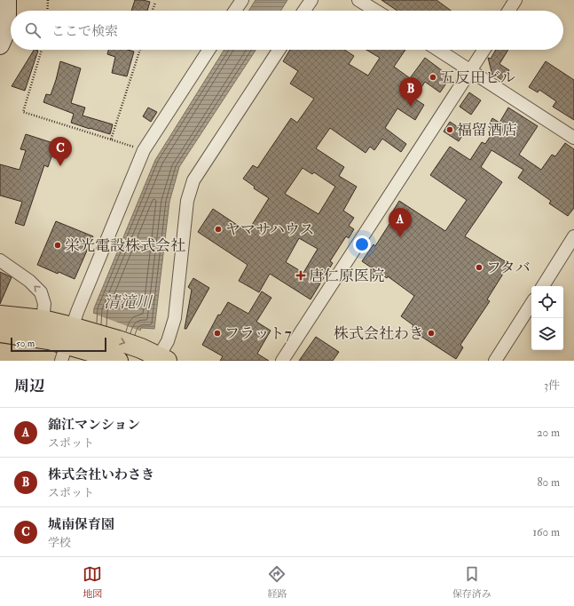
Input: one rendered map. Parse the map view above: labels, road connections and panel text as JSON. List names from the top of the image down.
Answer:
{
  "water": ["清滝川"],
  "places": {
    "other": [
      "五反田ビル",
      "福留酒店",
      "ヤマサハウス",
      "栄光電設株式会社",
      "フタバ",
      "フラット7",
      "株式会社わき"
    ],
    "health": ["唐仁原医院"]
  },
  "scale_bar": "50 m",
  "page": {
    "search": "ここで検索",
    "pins": ["B", "C", "A"],
    "scale": "50 m",
    "heading": ["周辺", "3件"],
    "list": [
      {
        "mark": "A",
        "name": "錦江マンション",
        "note": "スポット",
        "value": "20 m"
      },
      {
        "mark": "B",
        "name": "株式会社いわさき",
        "note": "スポット",
        "value": "80 m"
      },
      {
        "mark": "C",
        "name": "城南保育園",
        "note": "学校",
        "value": "160 m"
      }
    ],
    "nav": ["地図", "経路", "保存済み"]
  }
}
